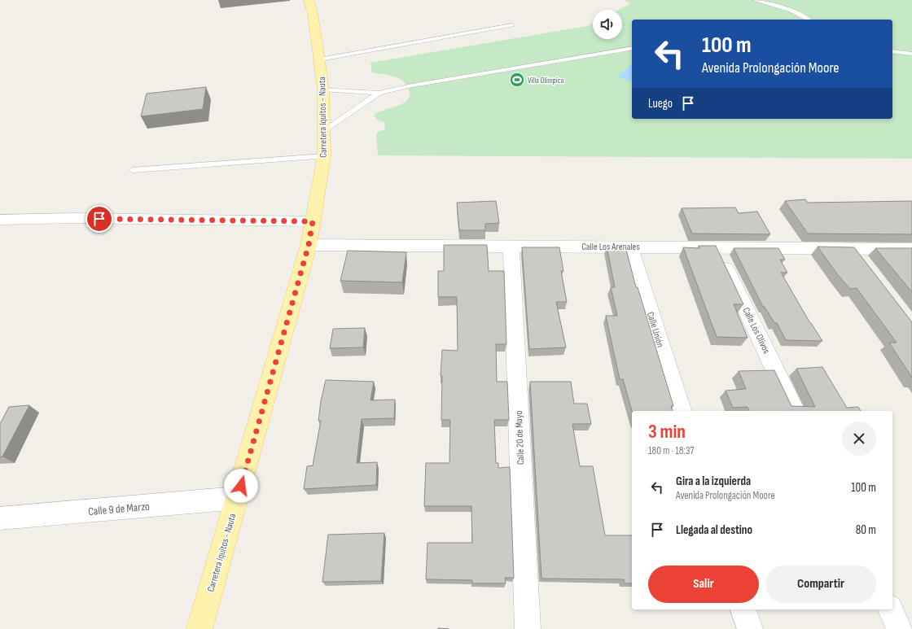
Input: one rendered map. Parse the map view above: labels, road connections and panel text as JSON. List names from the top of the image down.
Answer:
{
  "streets": {
    "main road": ["Carretera Iquitos - Nauta"],
    "street": [
      "Calle Los Arenales",
      "Calle Unión",
      "Calle Los Olivos",
      "Calle 20 de Mayo",
      "Calle 9 de Marzo"
    ]
  },
  "crossings": [
    ["Carretera Iquitos - Nauta", "Calle Los Arenales"],
    ["Carretera Iquitos - Nauta", "Calle 9 de Marzo"],
    ["Calle Los Arenales", "Calle Unión"],
    ["Calle Los Arenales", "Calle Los Olivos"],
    ["Calle Los Arenales", "Calle 20 de Mayo"]
  ],
  "places": {
    "sports": ["Villa Olímpica"]
  },
  "page": {
    "turn": ["100 m", "Avenida Prolongación Moore"],
    "then": "Luego",
    "heading": ["3 min", "180 m · 18:37"],
    "list": [
      {
        "name": "Gira a la izquierda",
        "note": "Avenida Prolongación Moore",
        "value": "100 m"
      },
      {
        "name": "Llegada al destino",
        "value": "80 m"
      }
    ],
    "buttons": ["Salir", "Compartir"]
  }
}
